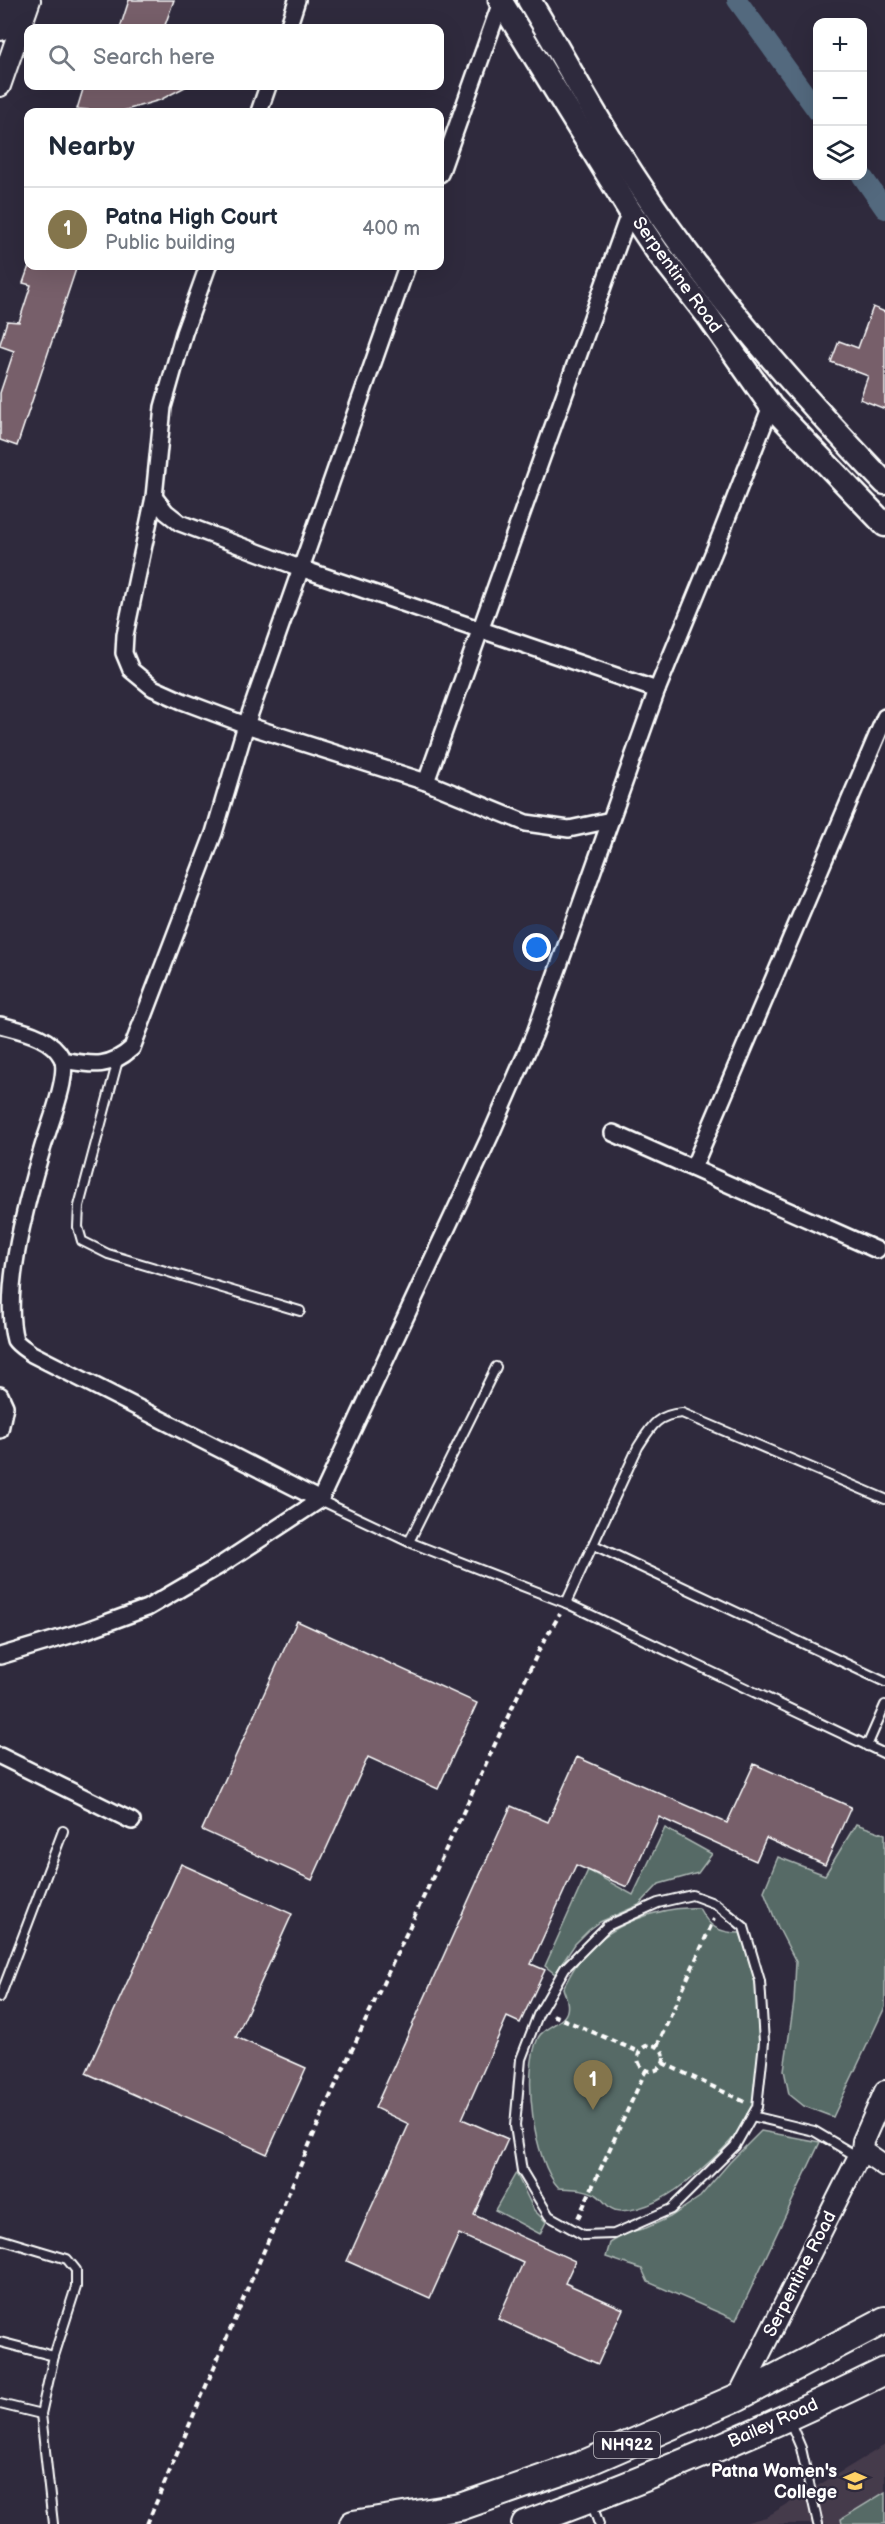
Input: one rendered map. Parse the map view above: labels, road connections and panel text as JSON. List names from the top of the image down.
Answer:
{
  "streets": {
    "highway": ["Bailey Road", "NH922"],
    "main road": ["Serpentine Road"]
  },
  "crossings": [
    ["Serpentine Road", "NH922"]
  ],
  "places": {
    "school or university": ["Patna Women's College"]
  },
  "page": {
    "map_buttons": ["+", "−"],
    "search": "Search here",
    "heading": "Nearby",
    "list": [
      {
        "mark": "1",
        "name": "Patna High Court",
        "note": "Public building",
        "value": "400 m"
      }
    ],
    "pins": "1"
  }
}
